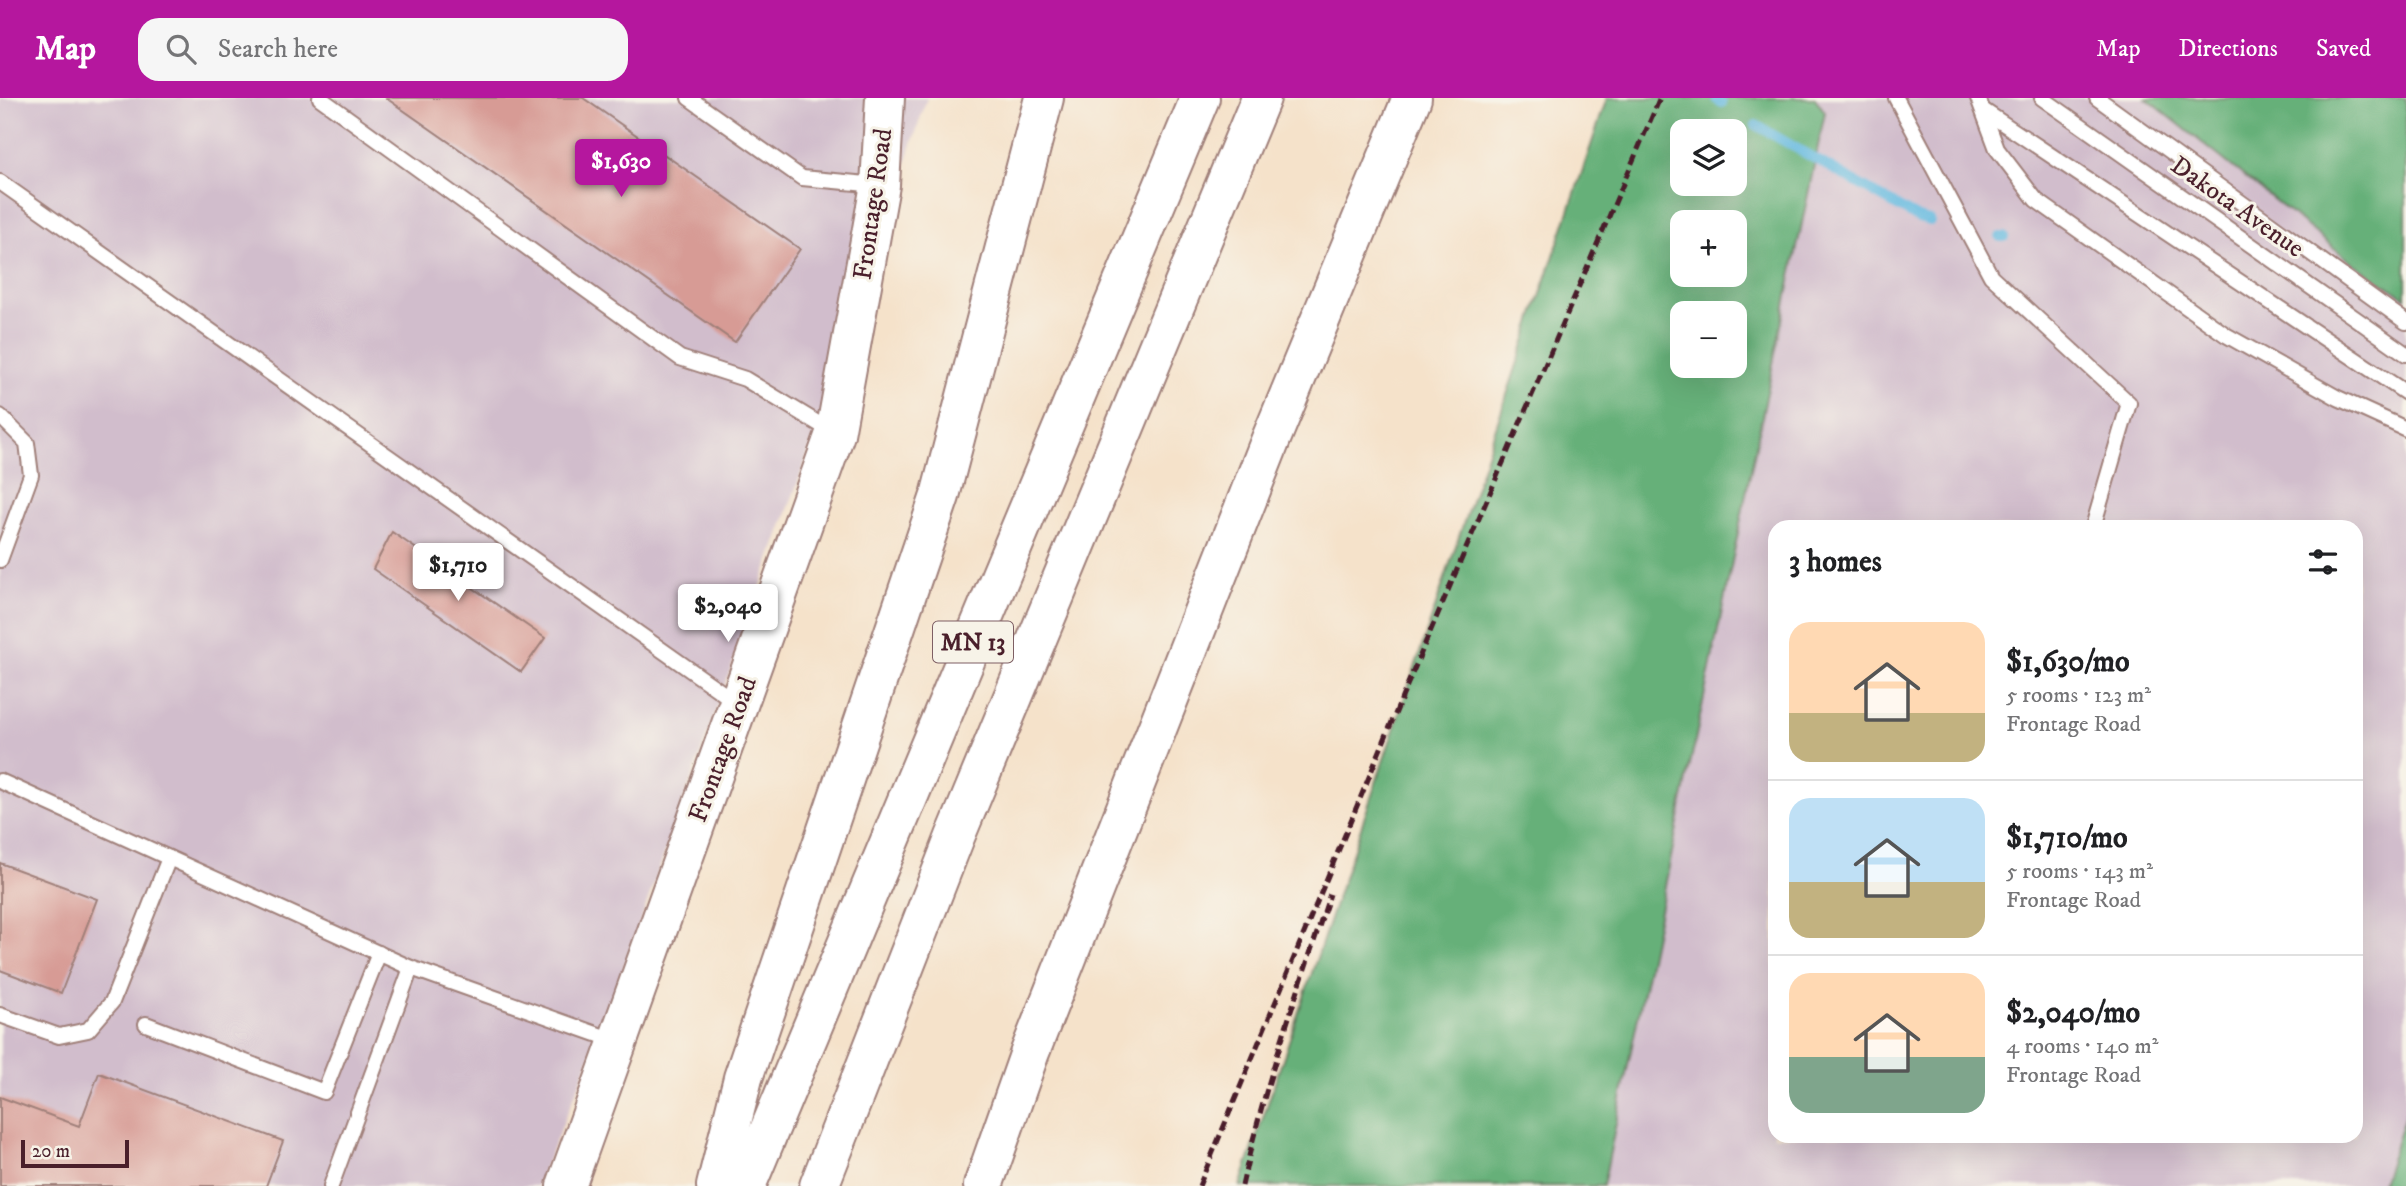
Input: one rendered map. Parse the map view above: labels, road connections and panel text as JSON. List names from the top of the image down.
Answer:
{
  "streets": {
    "main road": ["Frontage Road", "MN 13"],
    "lane": ["Dakota Avenue"]
  },
  "scale_bar": "20 m",
  "page": {
    "header": "Map",
    "search": "Search here",
    "nav": ["Map", "Directions", "Saved"],
    "map_buttons": ["+", "−"],
    "price": ["$1,630", "$1,710", "$2,040"],
    "heading": "3 homes",
    "list": [
      {
        "name": "$1,630/mo",
        "note": "5 rooms · 123 m² · Frontage Road"
      },
      {
        "name": "$1,710/mo",
        "note": "5 rooms · 143 m² · Frontage Road"
      },
      {
        "name": "$2,040/mo",
        "note": "4 rooms · 140 m² · Frontage Road"
      }
    ],
    "scale": "20 m"
  }
}
